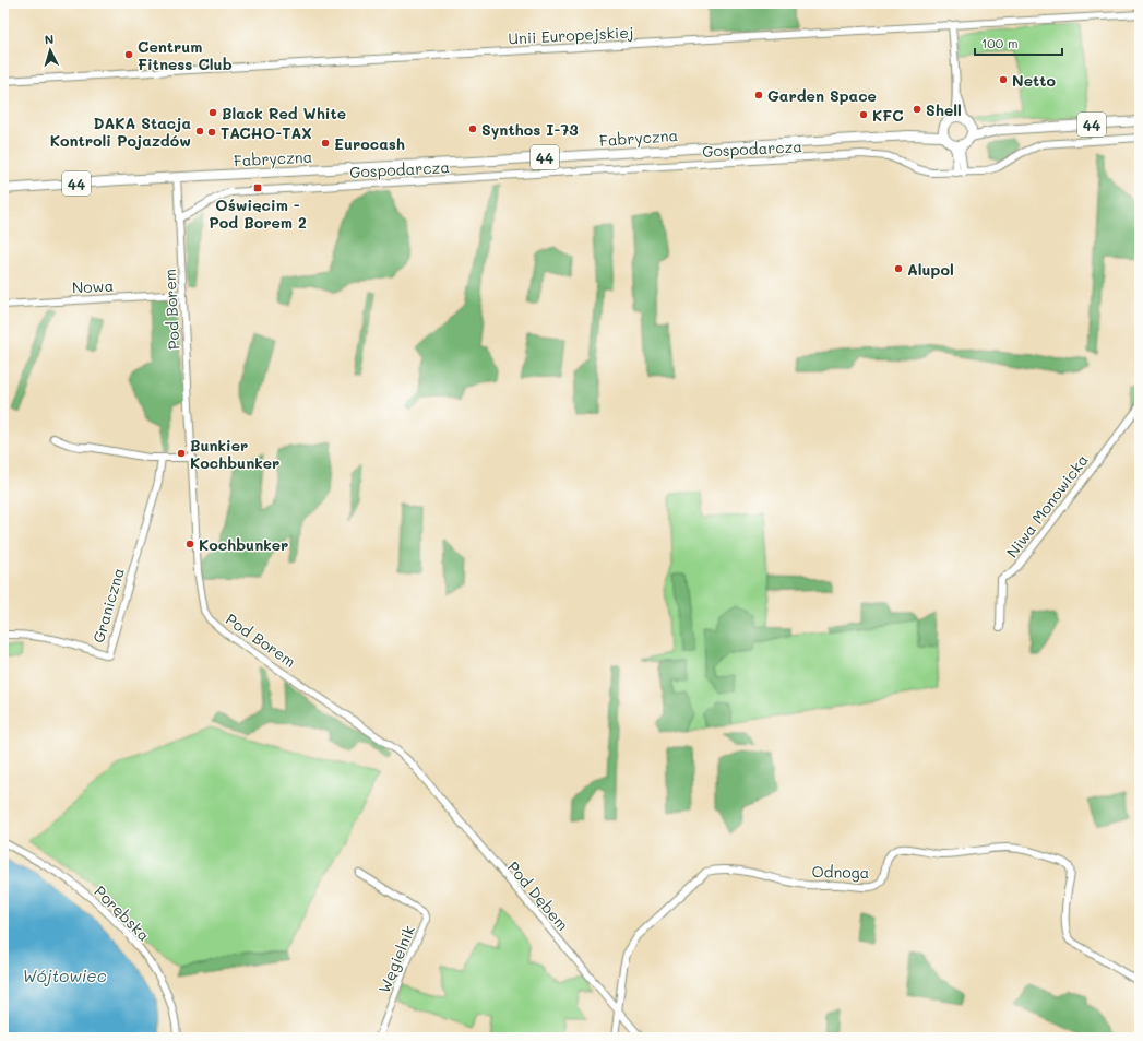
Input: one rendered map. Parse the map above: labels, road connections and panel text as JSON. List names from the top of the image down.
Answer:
{
  "streets": {
    "main road": ["44", "Fabryczna"],
    "street": [
      "Unii Europejskiej",
      "Gospodarcza",
      "Nowa",
      "Pod Borem",
      "Niwa Monowicka",
      "Graniczna",
      "Odnoga",
      "Pod Dębem",
      "Porębska",
      "Węgielnik"
    ]
  },
  "crossings": [
    ["44", "Fabryczna"],
    ["Fabryczna", "Pod Borem"],
    ["Gospodarcza", "Pod Borem"],
    ["Nowa", "Pod Borem"],
    ["Pod Borem", "Pod Dębem"],
    ["Odnoga", "Pod Dębem"]
  ],
  "water": ["Wójtowiec"],
  "places": {
    "other": [
      "Centrum Fitness Club",
      "Netto",
      "Garden Space",
      "Shell",
      "Black Red White",
      "KFC",
      "Synthos I-73",
      "DAKA Stacja Kontroli Pojazdów",
      "TACHO-TAX",
      "Eurocash",
      "Alupol",
      "Bunkier Kochbunker",
      "Kochbunker"
    ],
    "transit": ["Oświęcim - Pod Borem 2"]
  },
  "scale_bar": "100 m",
  "north": "top"
}
